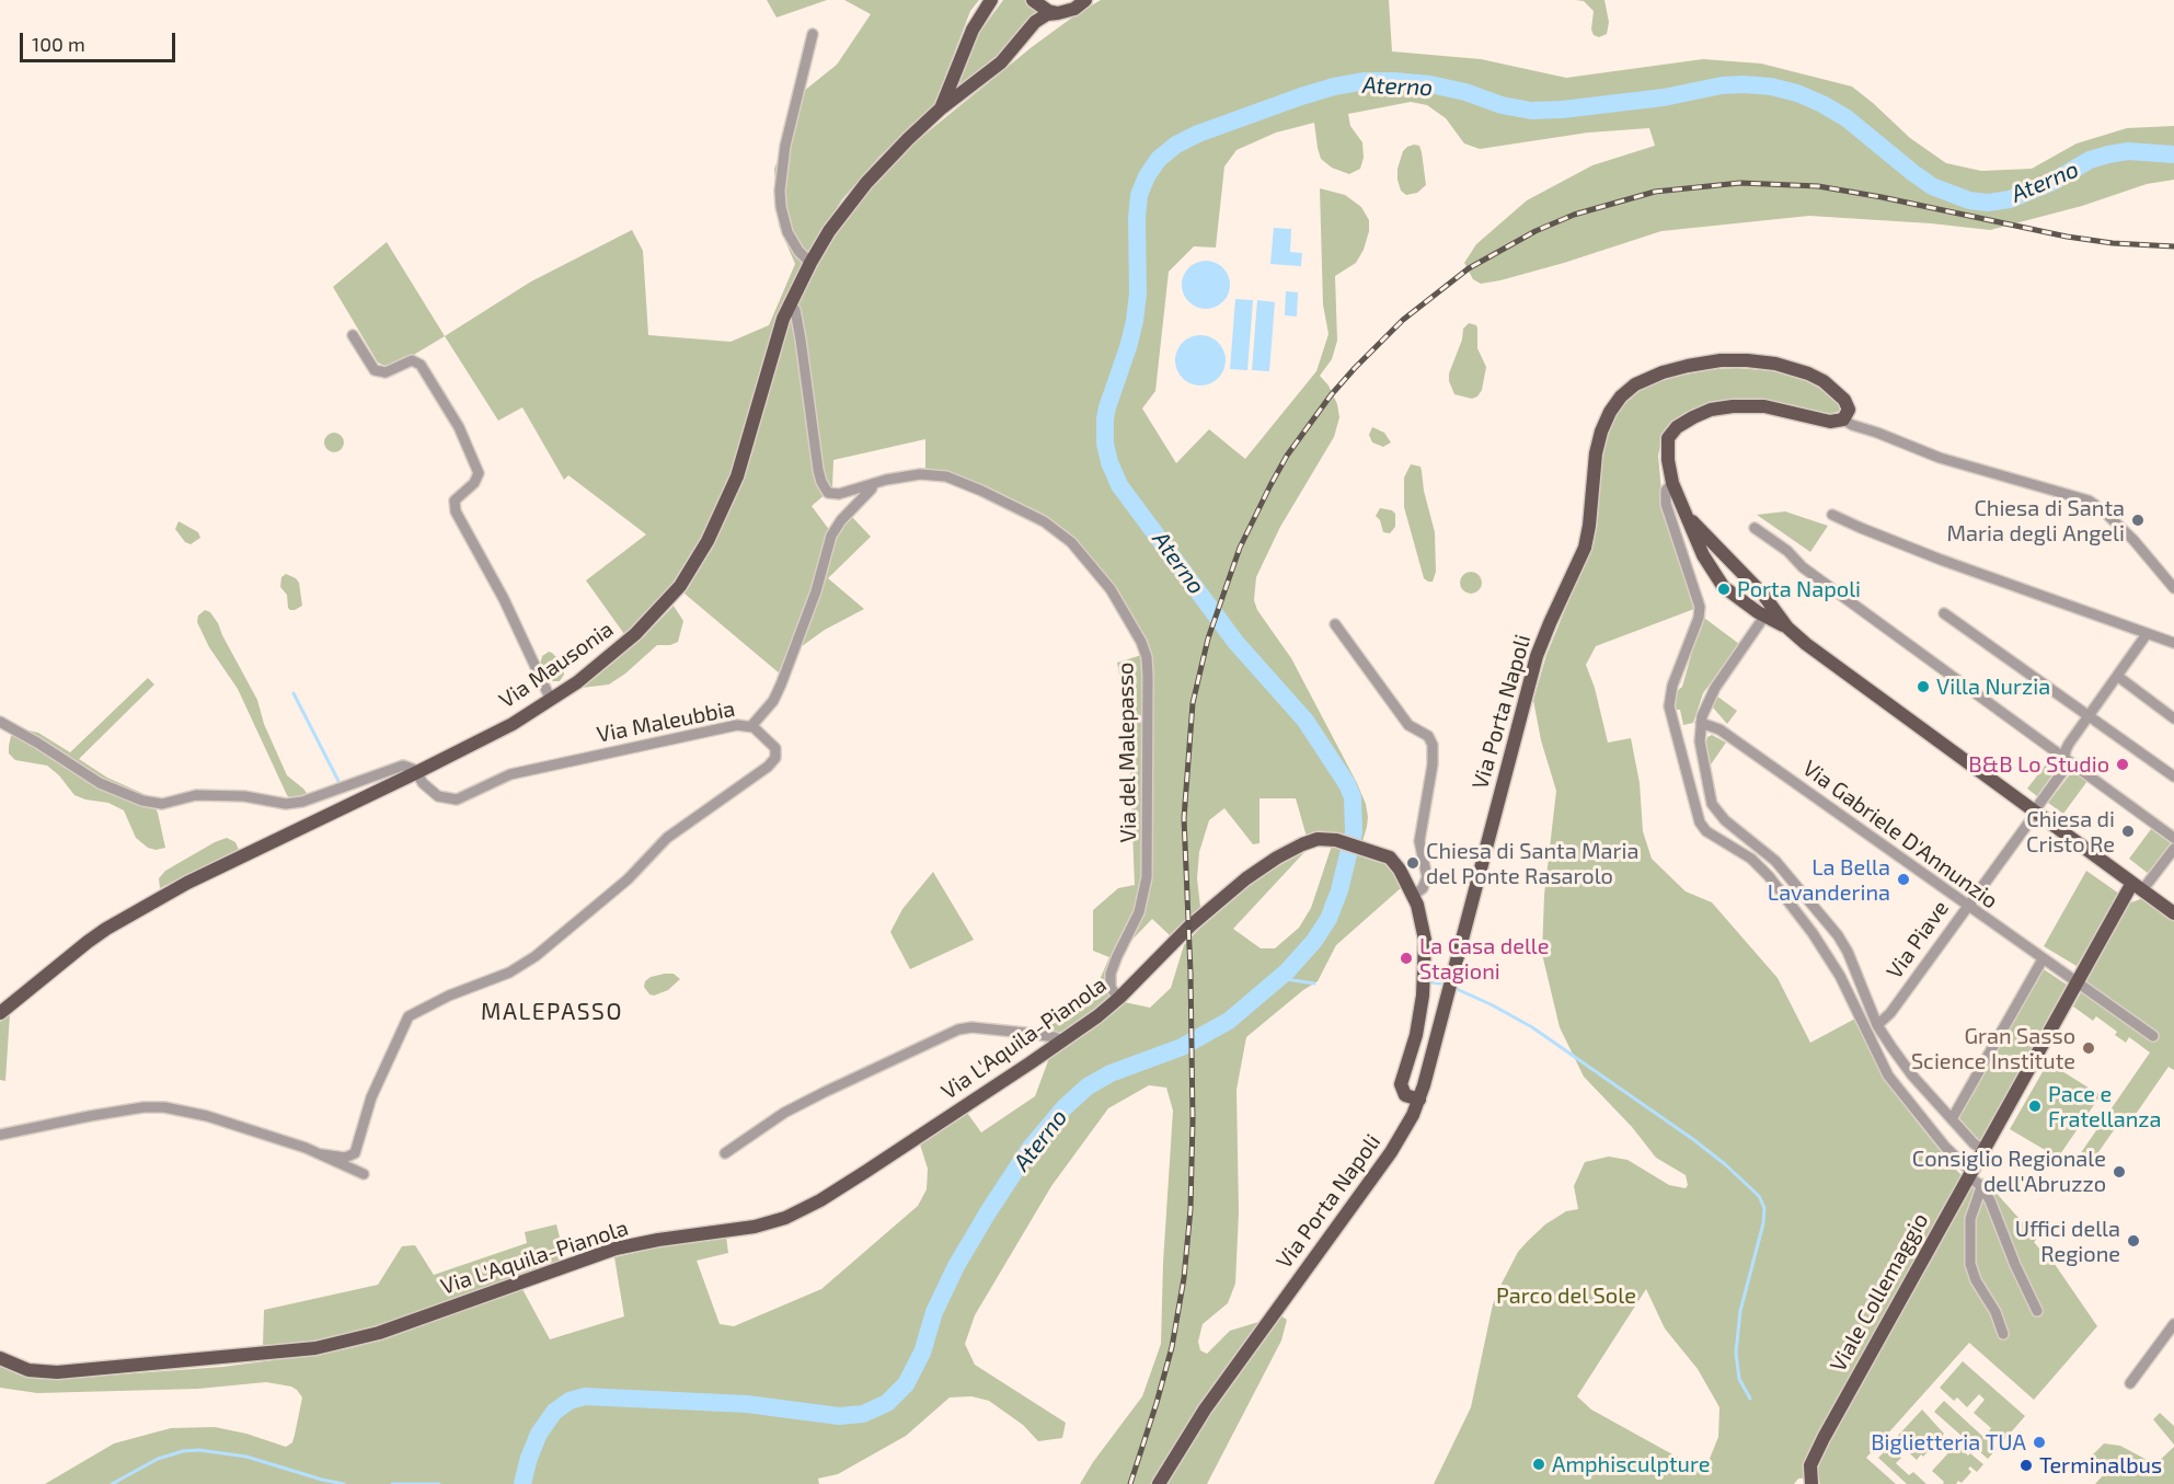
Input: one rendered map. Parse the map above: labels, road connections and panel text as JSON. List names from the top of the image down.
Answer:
{
  "streets": {
    "main road": [
      "Via Mausonia",
      "Via Porta Napoli",
      "Via L'Aquila-Pianola",
      "Viale Collemaggio"
    ],
    "street": [
      "Via Maleubbia",
      "Via del Malepasso",
      "Via Gabriele D'Annunzio",
      "Via Piave"
    ]
  },
  "crossings": [
    ["Via Mausonia", "Via Maleubbia"],
    ["Via Mausonia", "Via del Malepasso"],
    ["Via del Malepasso", "Via L'Aquila-Pianola"],
    ["Via Gabriele D'Annunzio", "Via Piave"],
    ["Via Gabriele D'Annunzio", "Viale Collemaggio"]
  ],
  "districts": ["MALEPASSO"],
  "water": ["Aterno"],
  "parks": ["Parco del Sole"],
  "places": [
    "Chiesa di Santa Maria degli Angeli",
    "Porta Napoli",
    "Villa Nurzia",
    "B&B Lo Studio",
    "Chiesa di Cristo Re",
    "Chiesa di Santa Maria del Ponte Rasarolo",
    "La Bella Lavanderina",
    "La Casa delle Stagioni",
    "Gran Sasso Science Institute",
    "Pace e Fratellanza",
    "Consiglio Regionale dell'Abruzzo",
    "Uffici della Regione",
    "Biglietteria TUA",
    "Amphisculpture",
    "Terminalbus"
  ],
  "scale_bar": "100 m"
}
